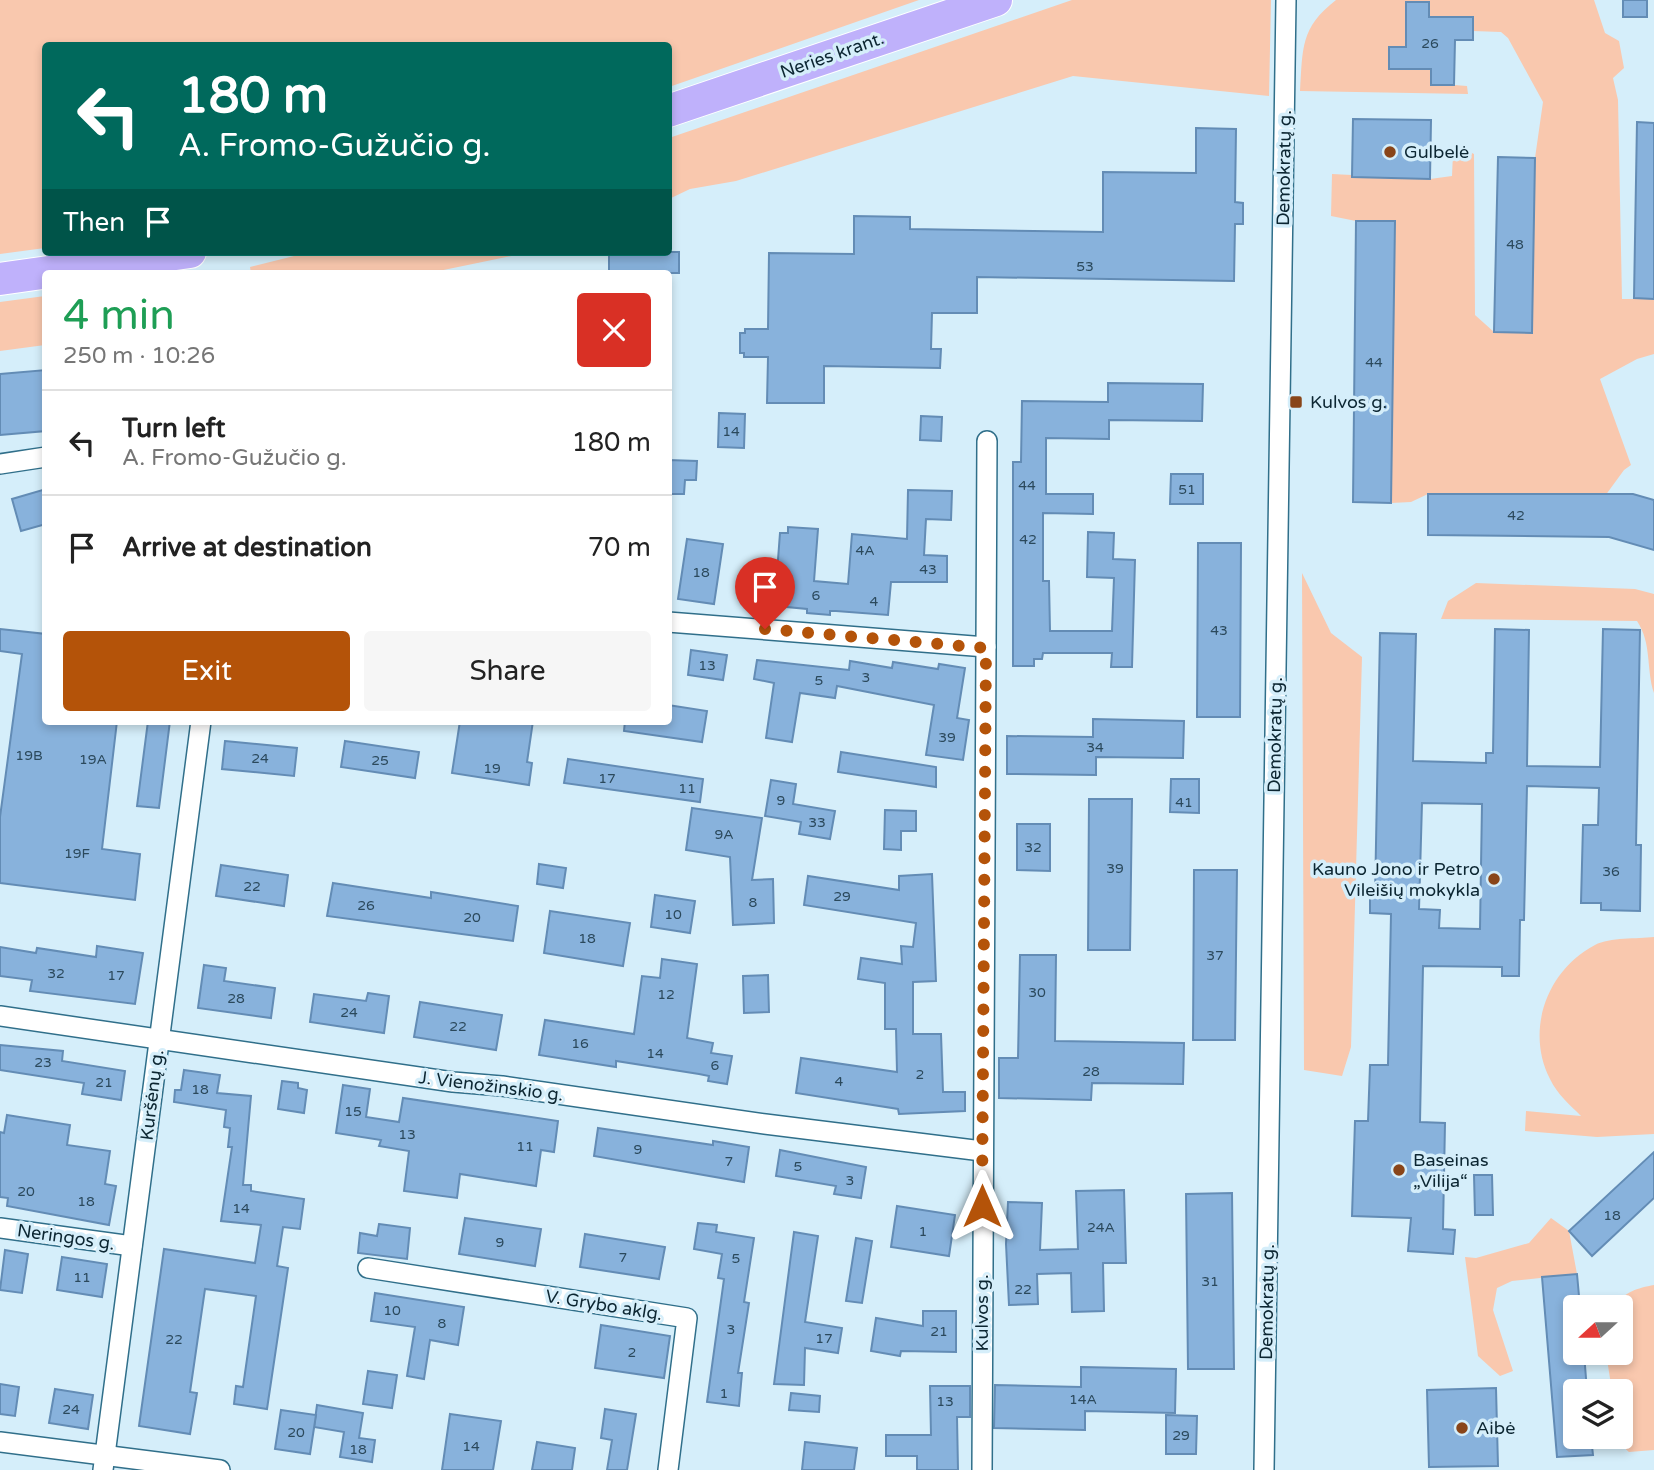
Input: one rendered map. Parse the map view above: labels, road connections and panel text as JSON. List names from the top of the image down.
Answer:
{
  "streets": {
    "main road": ["Neries krant."],
    "street": [
      "Demokratų g.",
      "J. Vienožinskio g.",
      "Kuršėnų g.",
      "Neringos g.",
      "V. Grybo aklg.",
      "Kulvos g."
    ]
  },
  "crossings": [
    ["J. Vienožinskio g.", "Kuršėnų g."],
    ["J. Vienožinskio g.", "Kulvos g."],
    ["Kuršėnų g.", "Neringos g."]
  ],
  "places": {
    "other": [
      "Gulbelė",
      "Kauno Jono ir Petro Vileišių mokykla",
      "Baseinas „Vilija“",
      "Aibė"
    ],
    "transit": ["Kulvos g."]
  },
  "house_numbers": [
    "26",
    "48",
    "53",
    "44",
    "14",
    "44",
    "51",
    "42",
    "42",
    "4A",
    "43",
    "18",
    "6",
    "4",
    "43",
    "13",
    "3",
    "5",
    "39",
    "34",
    "19B",
    "24",
    "19A",
    "25",
    "19",
    "17",
    "11",
    "9",
    "41",
    "33",
    "9A",
    "32",
    "19F",
    "39",
    "36",
    "22",
    "29",
    "8",
    "26",
    "10",
    "20",
    "18",
    "37",
    "32",
    "17",
    "30",
    "12",
    "28",
    "24",
    "22",
    "16",
    "14",
    "23",
    "6",
    "28",
    "2",
    "4",
    "21",
    "18",
    "15",
    "13",
    "11",
    "9",
    "7",
    "5",
    "3",
    "20",
    "18",
    "14",
    "18",
    "24A",
    "1",
    "9",
    "7",
    "5",
    "11",
    "31",
    "22",
    "10",
    "8",
    "3",
    "21",
    "17",
    "22",
    "2",
    "1",
    "14A",
    "13",
    "24",
    "20",
    "29",
    "14",
    "18"
  ],
  "north": "left",
  "page": {
    "turn": ["180 m", "A. Fromo-Gužučio g."],
    "then": "Then",
    "heading": ["4 min", "250 m · 10:26"],
    "list": [
      {
        "name": "Turn left",
        "note": "A. Fromo-Gužučio g.",
        "value": "180 m"
      },
      {
        "name": "Arrive at destination",
        "value": "70 m"
      }
    ],
    "buttons": ["Exit", "Share"]
  }
}
